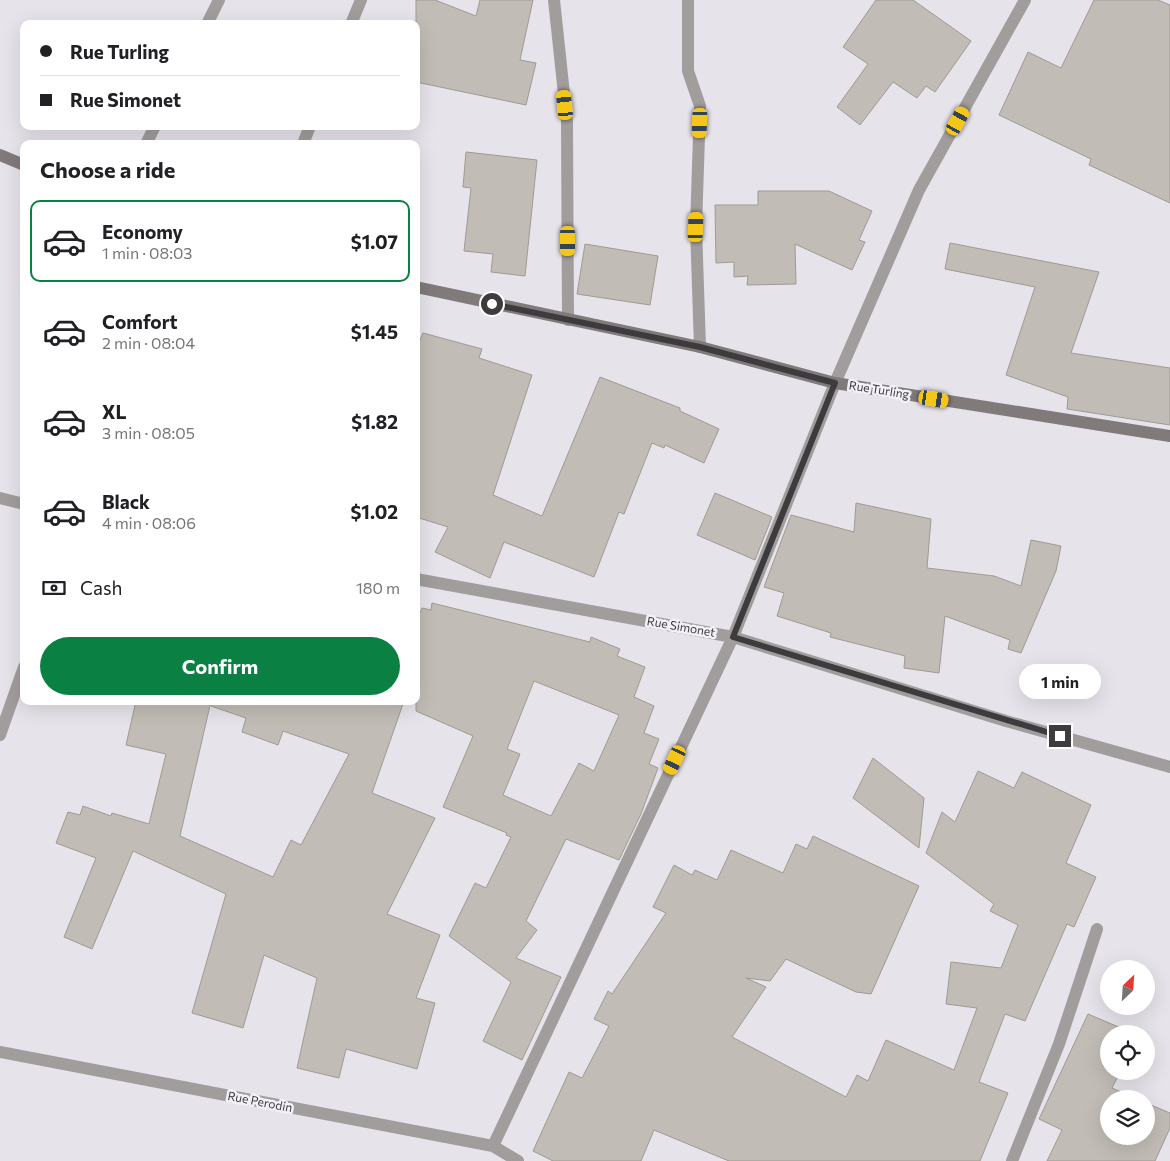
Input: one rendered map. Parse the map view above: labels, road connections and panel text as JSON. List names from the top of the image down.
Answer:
{
  "streets": {
    "main road": ["Rue Turling"],
    "street": ["Rue Simonet", "Rue Perodin"]
  },
  "north": "top right",
  "page": {
    "banner": ["Rue Turling", "Rue Simonet"],
    "heading": "Choose a ride",
    "list": [
      {
        "name": "Economy",
        "note": "1 min · 08:03",
        "value": "$1.07"
      },
      {
        "name": "Comfort",
        "note": "2 min · 08:04",
        "value": "$1.45"
      },
      {
        "name": "XL",
        "note": "3 min · 08:05",
        "value": "$1.82"
      },
      {
        "name": "Black",
        "note": "4 min · 08:06",
        "value": "$1.02"
      }
    ],
    "pay": ["Cash", "180 m"],
    "buttons": "Confirm",
    "bubble": "1 min"
  }
}
